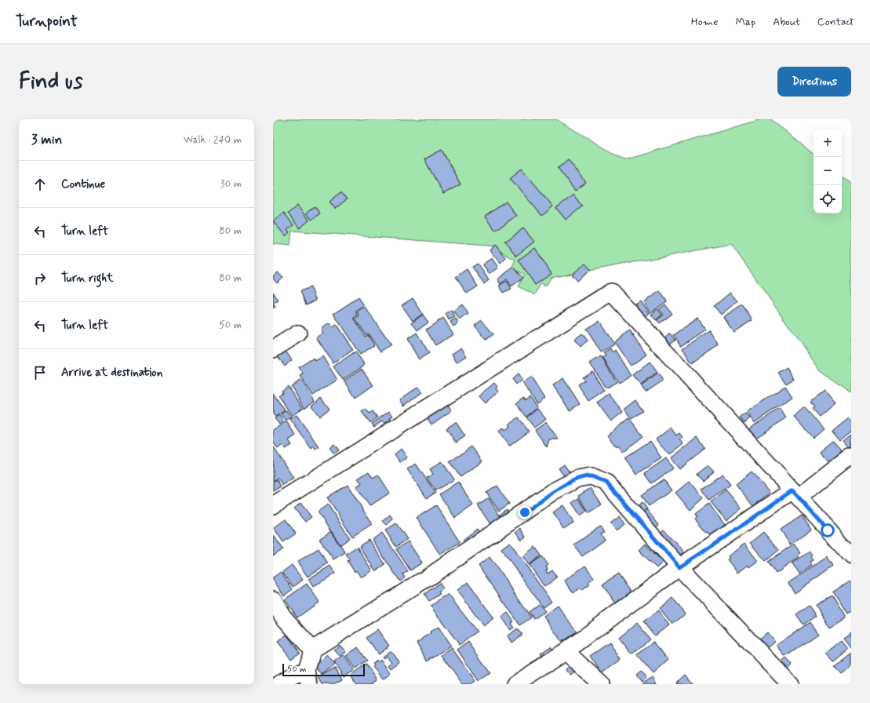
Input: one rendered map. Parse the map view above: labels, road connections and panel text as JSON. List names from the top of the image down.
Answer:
{
  "scale_bar": "50 m",
  "page": {
    "header": "Turnpoint",
    "nav": [
      "Home",
      "Map",
      "About",
      "Contact"
    ],
    "buttons": "Directions",
    "title": "Find us",
    "heading": ["3 min", "Walk · 240 m"],
    "map_buttons": ["+", "−"],
    "list": [
      ["Continue", "30 m"],
      ["Turn left", "80 m"],
      ["Turn right", "80 m"],
      ["Turn left", "50 m"],
      "Arrive at destination"
    ],
    "scale": "50 m"
  }
}
